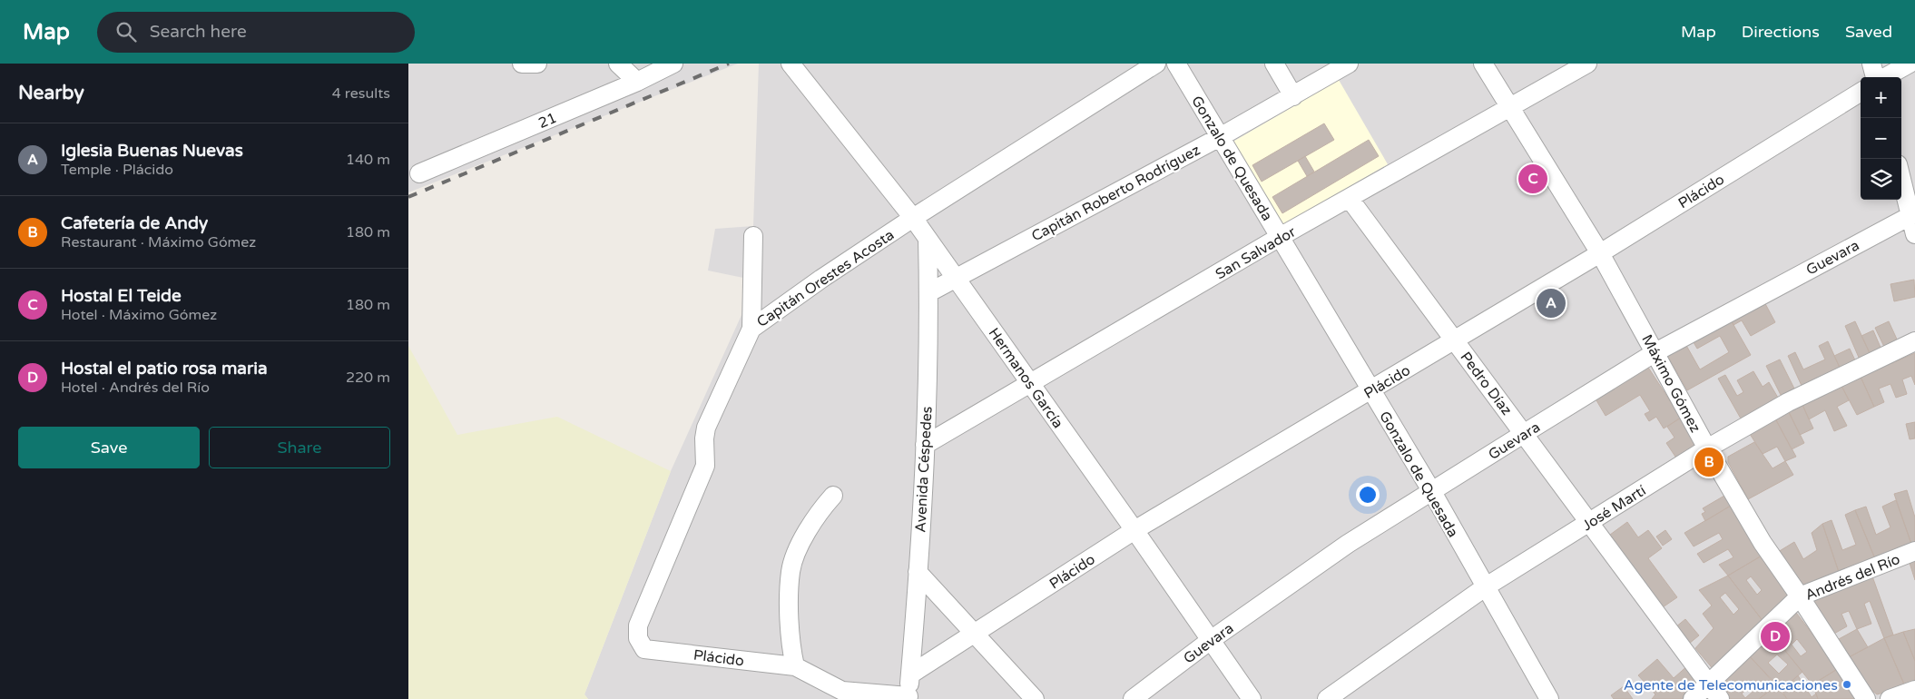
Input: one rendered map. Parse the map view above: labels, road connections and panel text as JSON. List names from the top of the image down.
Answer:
{
  "streets": {
    "street": [
      "21",
      "Gonzalo de Quesada",
      "Plácido",
      "Capitán Roberto Rodríguez",
      "San Salvador",
      "Guevara",
      "Capitán Orestes Acosta",
      "Hermanos García",
      "Pedro Díaz",
      "Máximo Gómez",
      "Avenida Céspedes",
      "José Martí",
      "Andrés del Río"
    ]
  },
  "crossings": [
    ["Gonzalo de Quesada", "Plácido"],
    ["Gonzalo de Quesada", "Capitán Roberto Rodríguez"],
    ["Gonzalo de Quesada", "San Salvador"],
    ["Gonzalo de Quesada", "Guevara"],
    ["Gonzalo de Quesada", "José Martí"],
    ["Plácido", "Capitán Orestes Acosta"],
    ["Plácido", "Hermanos García"],
    ["Plácido", "Pedro Díaz"],
    ["Plácido", "Máximo Gómez"],
    ["Plácido", "Avenida Céspedes"],
    ["Capitán Roberto Rodríguez", "Hermanos García"],
    ["Capitán Roberto Rodríguez", "Avenida Céspedes"],
    ["San Salvador", "Hermanos García"],
    ["San Salvador", "Pedro Díaz"],
    ["San Salvador", "Máximo Gómez"],
    ["San Salvador", "Avenida Céspedes"],
    ["Guevara", "Hermanos García"],
    ["Guevara", "Pedro Díaz"],
    ["Guevara", "Máximo Gómez"],
    ["Capitán Orestes Acosta", "Hermanos García"],
    ["Hermanos García", "Avenida Céspedes"],
    ["Pedro Díaz", "José Martí"],
    ["Pedro Díaz", "Andrés del Río"],
    ["Máximo Gómez", "José Martí"],
    ["Máximo Gómez", "Andrés del Río"]
  ],
  "places": ["Agente de Telecomunicaciones"],
  "page": {
    "header": "Map",
    "search": "Search here",
    "nav": ["Map", "Directions", "Saved"],
    "heading": ["Nearby", "4 results"],
    "map_buttons": ["+", "−"],
    "list": [
      {
        "mark": "A",
        "name": "Iglesia Buenas Nuevas",
        "note": "Temple · Plácido",
        "value": "140 m"
      },
      {
        "mark": "B",
        "name": "Cafetería de Andy",
        "note": "Restaurant · Máximo Gómez",
        "value": "180 m"
      },
      {
        "mark": "C",
        "name": "Hostal El Teide",
        "note": "Hotel · Máximo Gómez",
        "value": "180 m"
      },
      {
        "mark": "D",
        "name": "Hostal el patio rosa maria",
        "note": "Hotel · Andrés del Río",
        "value": "220 m"
      }
    ],
    "pins": [
      "C",
      "A",
      "B",
      "D"
    ],
    "buttons": ["Save", "Share"]
  }
}
